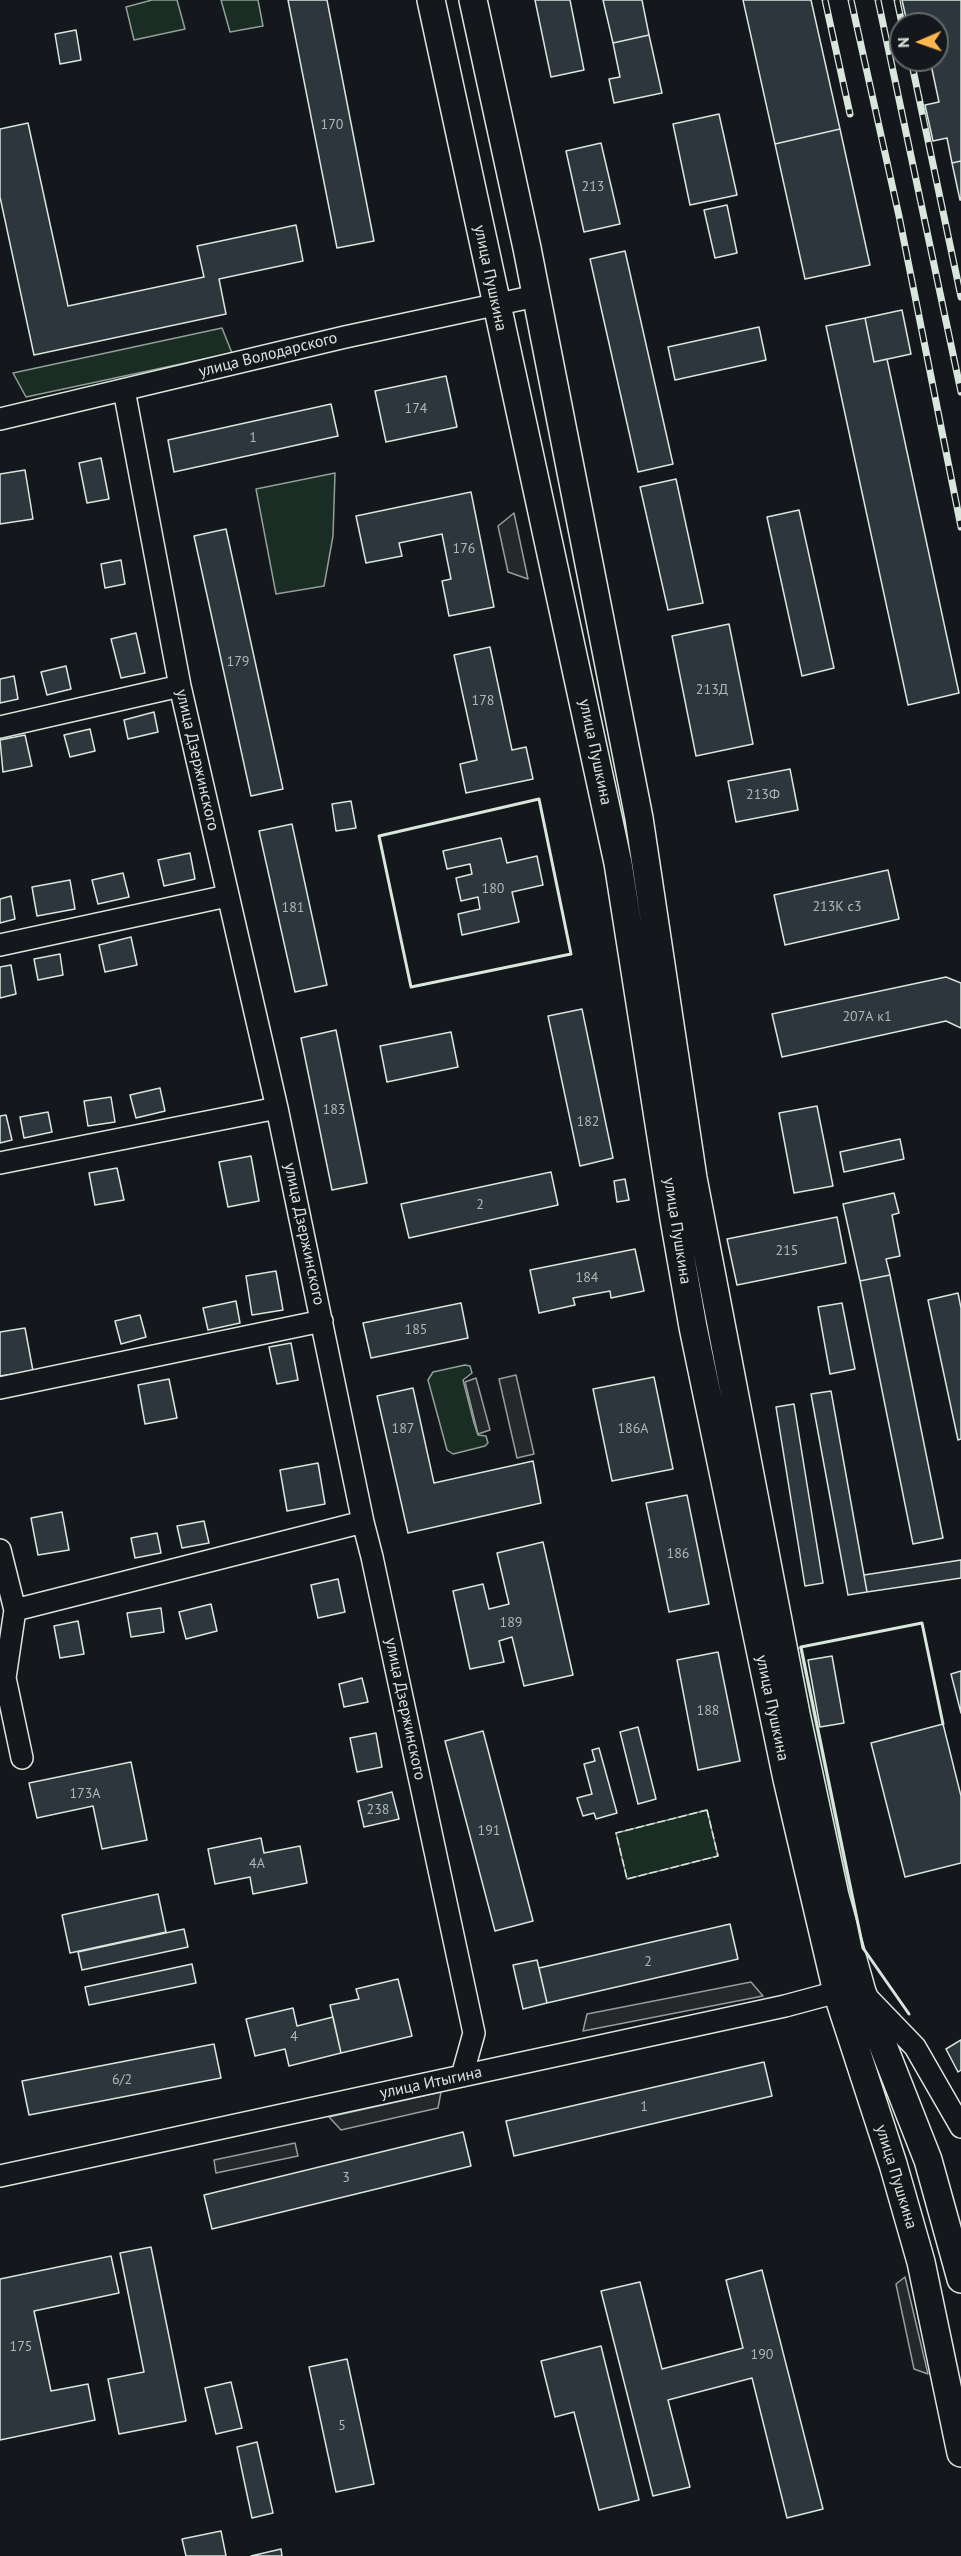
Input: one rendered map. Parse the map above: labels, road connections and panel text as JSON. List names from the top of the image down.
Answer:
{
  "streets": {
    "main road": ["улица Пушкина"],
    "street": ["улица Володарского", "улица Дзержинского", "улица Итыгина"]
  },
  "crossings": [
    ["улица Пушкина", "улица Володарского"],
    ["улица Пушкина", "улица Итыгина"],
    ["улица Володарского", "улица Дзержинского"],
    ["улица Дзержинского", "улица Итыгина"]
  ],
  "house_numbers": [
    "170",
    "213",
    "174",
    "1",
    "176",
    "179",
    "213Д",
    "178",
    "213Ф",
    "180",
    "213К с3",
    "181",
    "207А к1",
    "183",
    "182",
    "2",
    "215",
    "184",
    "185",
    "187",
    "186А",
    "186",
    "189",
    "188",
    "173А",
    "238",
    "191",
    "4А",
    "2",
    "4",
    "6/2",
    "1",
    "3",
    "175",
    "190",
    "5"
  ],
  "north": "left"
}
